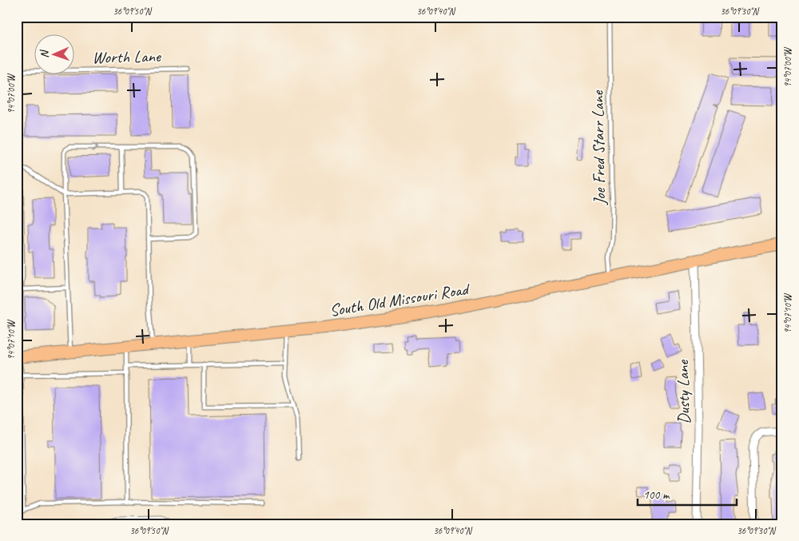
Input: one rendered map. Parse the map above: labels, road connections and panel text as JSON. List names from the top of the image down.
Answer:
{
  "streets": {
    "main road": ["South Old Missouri Road"],
    "street": ["Dusty Lane"],
    "lane": ["Worth Lane", "Joe Fred Starr Lane"]
  },
  "crossings": [
    ["Joe Fred Starr Lane", "South Old Missouri Road"],
    ["South Old Missouri Road", "Dusty Lane"]
  ],
  "scale_bar": "100 m",
  "north": "left",
  "coordinates": [
    "36°09'50\"N",
    "36°09'40\"N",
    "36°09'30\"N",
    "94°07'00\"W",
    "94°07'10\"W"
  ]
}
